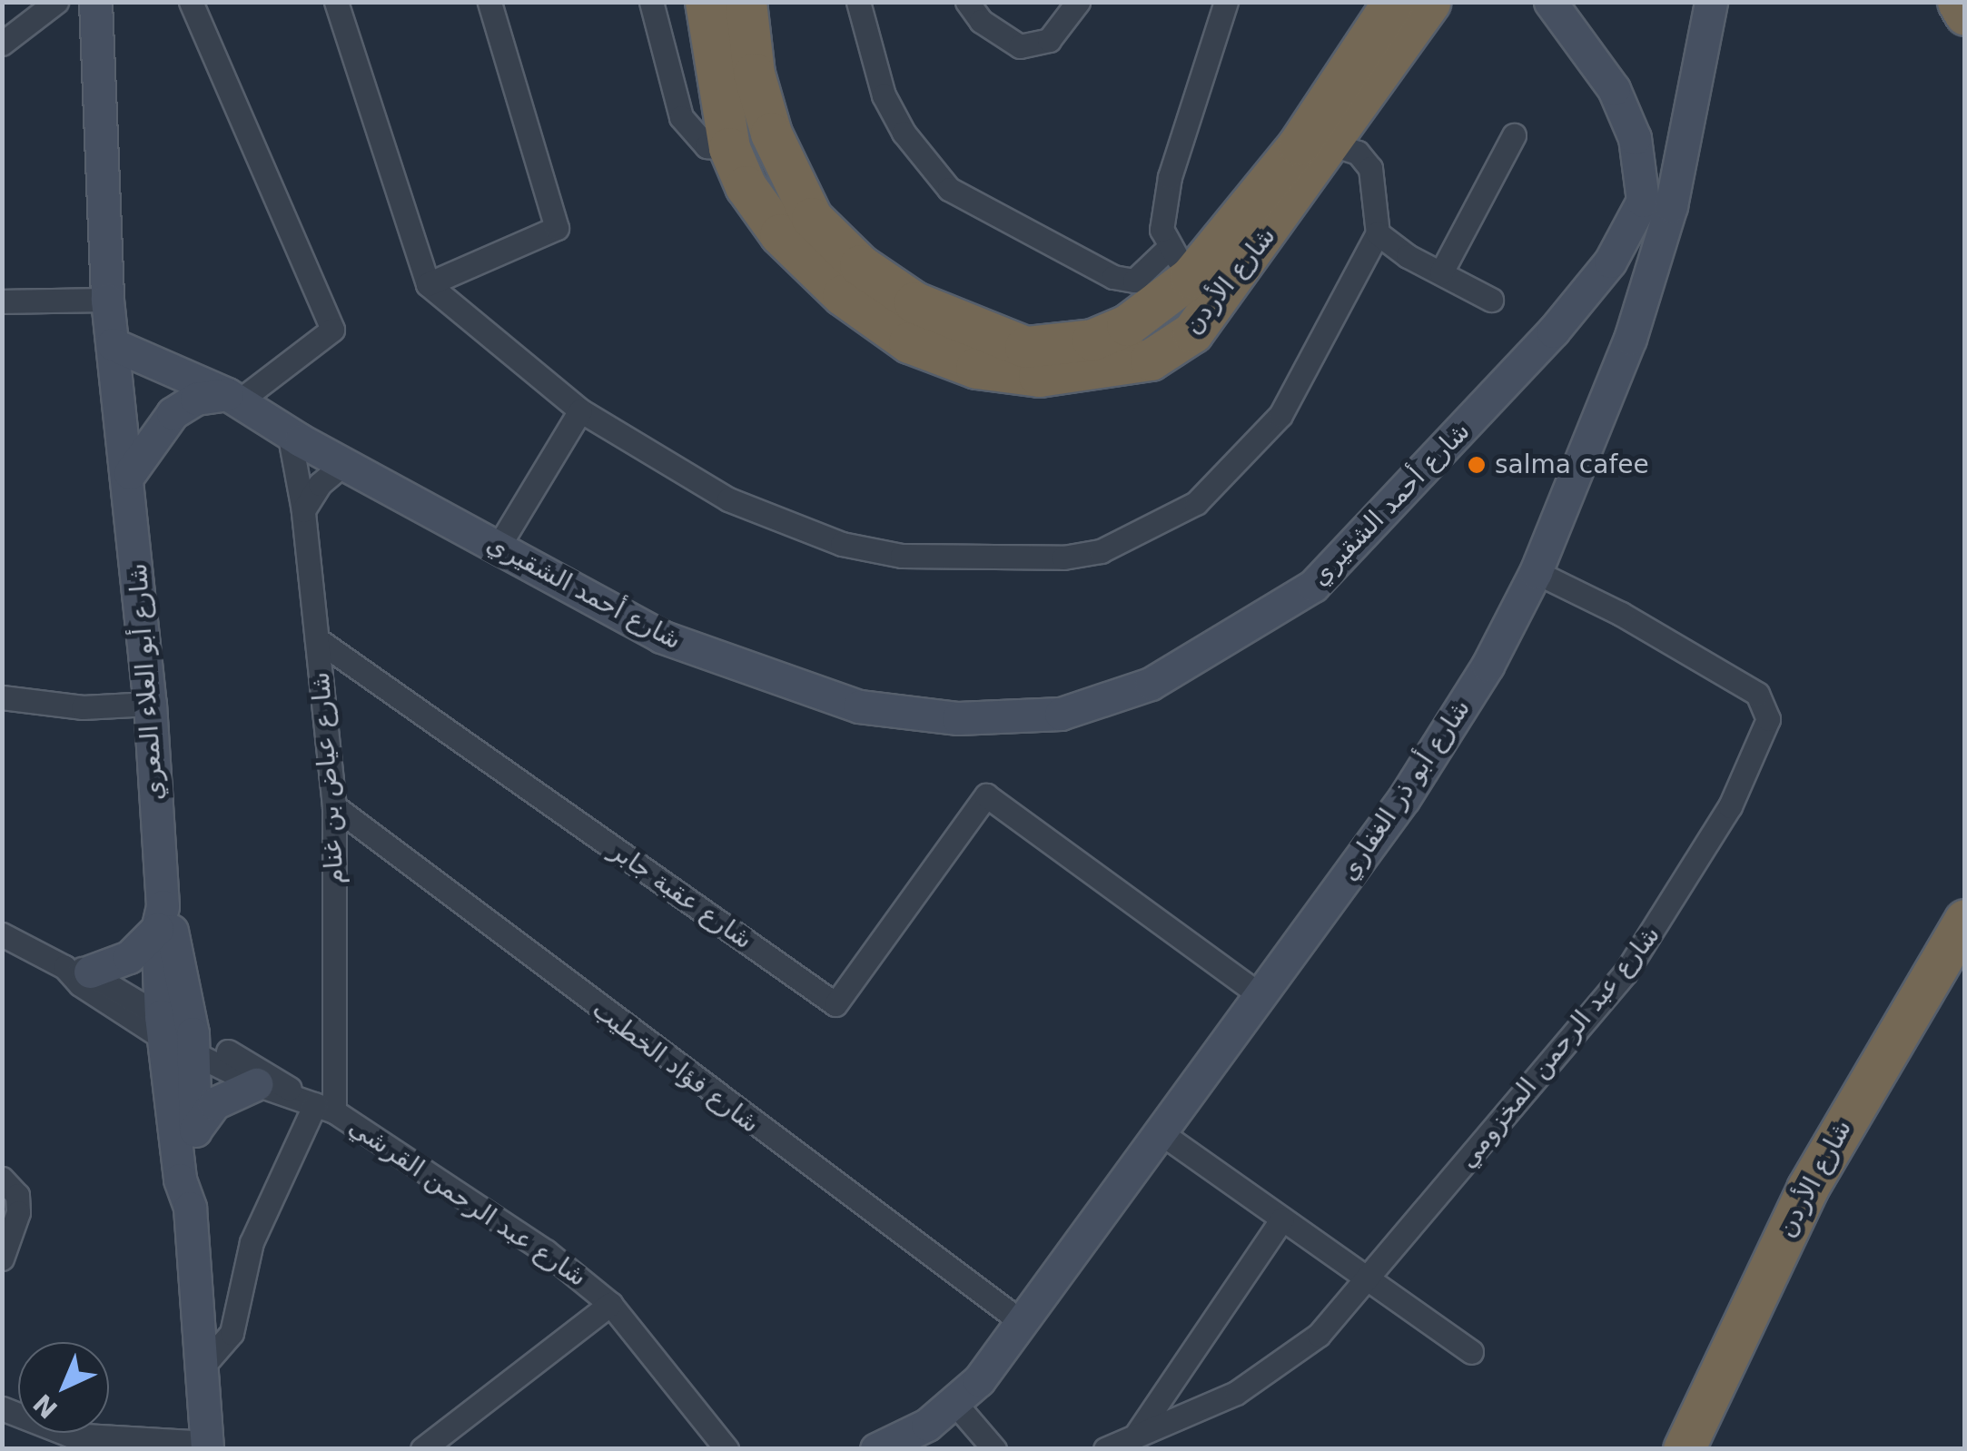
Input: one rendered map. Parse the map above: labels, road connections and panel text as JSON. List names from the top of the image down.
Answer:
{
  "streets": {
    "highway": ["شارع الأردن"],
    "street": [
      "شارع أحمد الشقيري",
      "شارع أبو العلاء المعري",
      "شارع عياض بن غنام",
      "شارع أبو ذر الغفاري",
      "شارع عقبة جابر",
      "شارع عبد الرحمن المخزومي",
      "شارع فؤاد الخطيب",
      "شارع عبد الرحمن القرشي"
    ]
  },
  "crossings": [
    ["شارع أحمد الشقيري", "شارع أبو العلاء المعري"],
    ["شارع أحمد الشقيري", "شارع عياض بن غنام"],
    ["شارع أبو العلاء المعري", "شارع عبد الرحمن القرشي"],
    ["شارع عياض بن غنام", "شارع عقبة جابر"],
    ["شارع عياض بن غنام", "شارع فؤاد الخطيب"],
    ["شارع عياض بن غنام", "شارع عبد الرحمن القرشي"],
    ["شارع أبو ذر الغفاري", "شارع عقبة جابر"],
    ["شارع أبو ذر الغفاري", "شارع عبد الرحمن المخزومي"],
    ["شارع أبو ذر الغفاري", "شارع فؤاد الخطيب"]
  ],
  "places": ["salma cafee"],
  "north": "bottom left"
}
